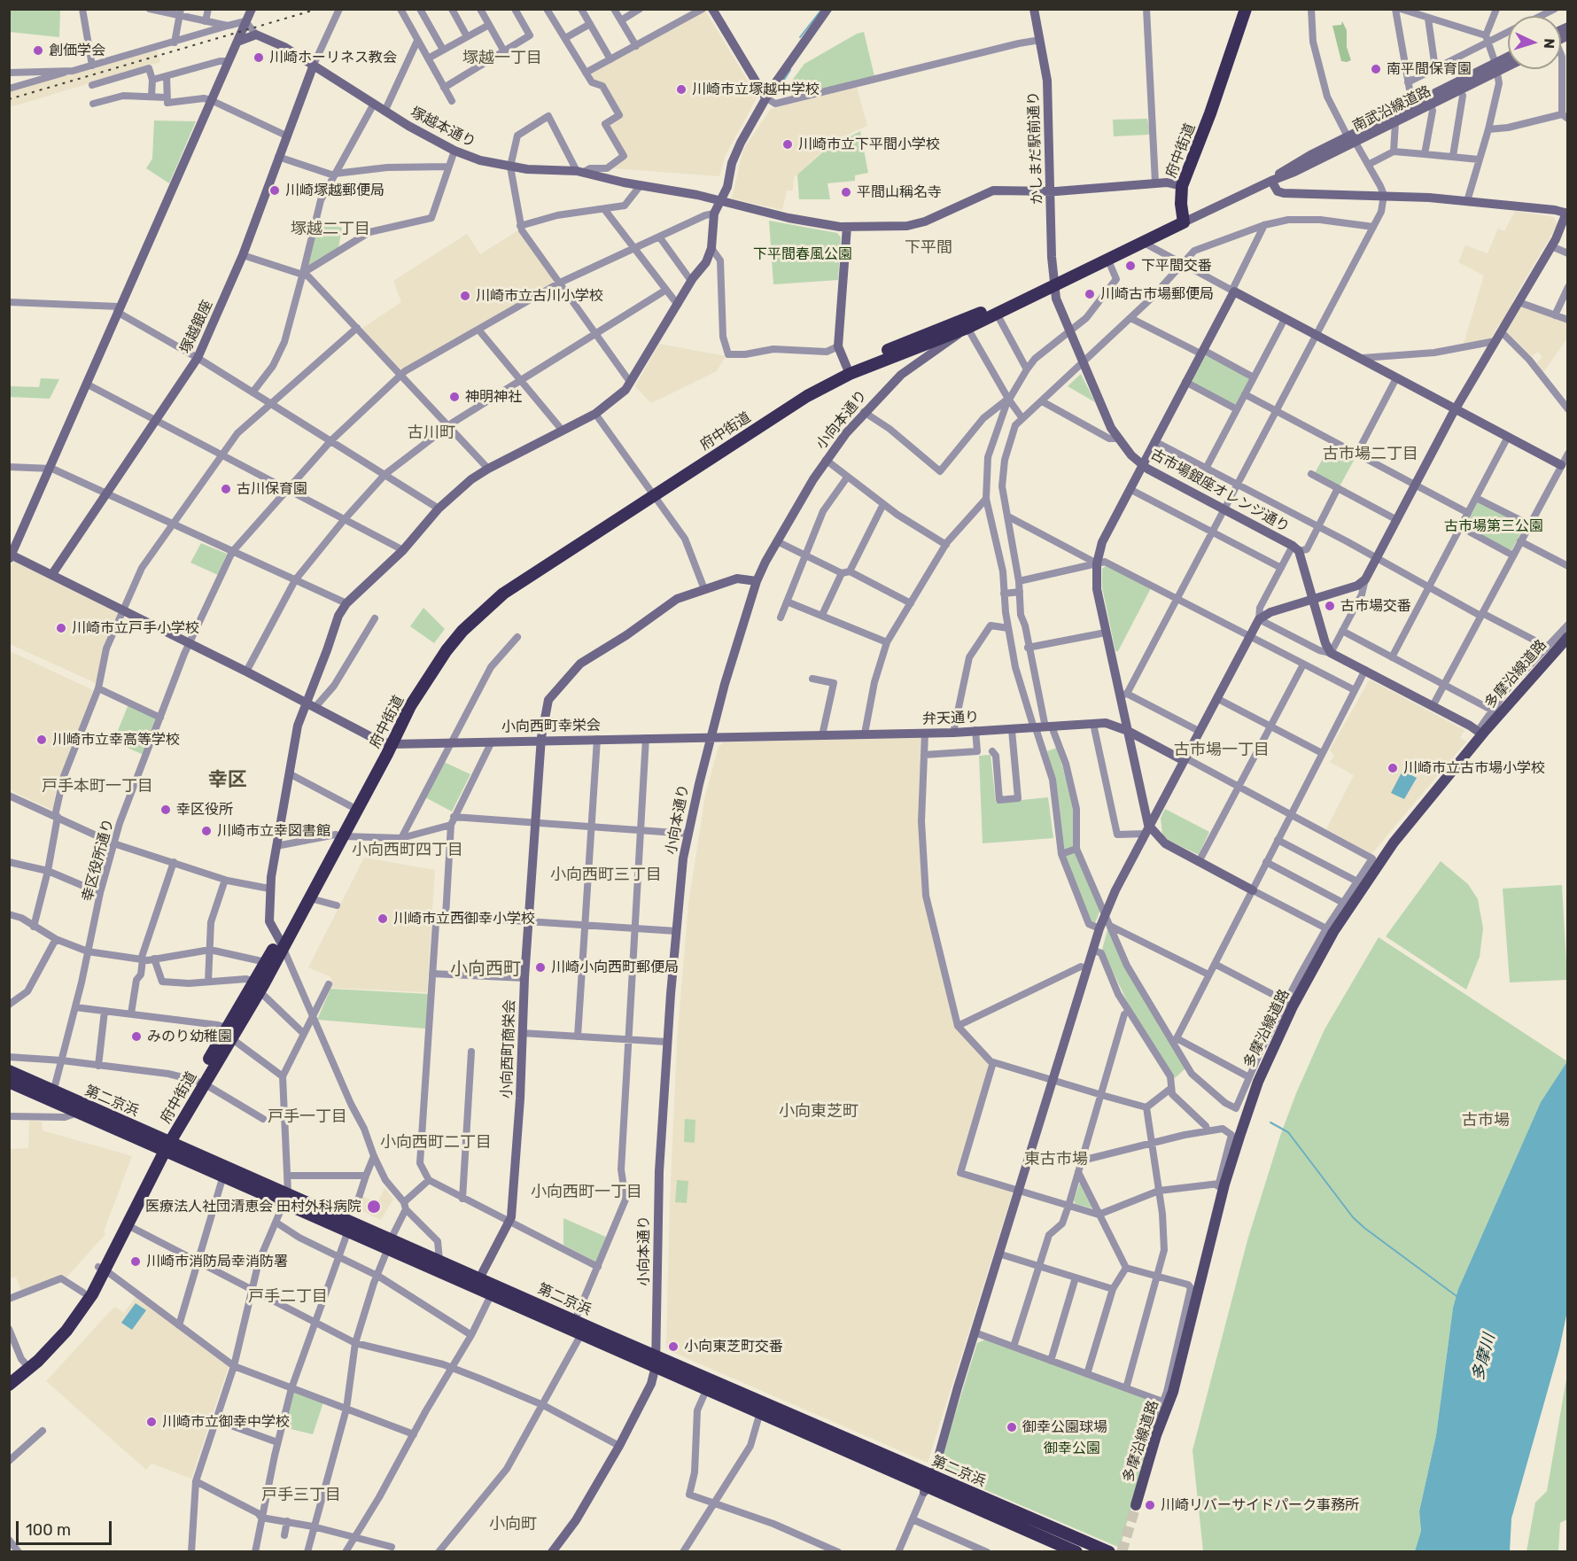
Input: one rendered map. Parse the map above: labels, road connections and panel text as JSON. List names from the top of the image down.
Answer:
{
  "streets": {
    "highway": ["府中街道", "第二京浜"],
    "main road": ["多摩沿線道路"],
    "street": [
      "南武沿線道路",
      "塚越本通り",
      "かしまだ駅前通り",
      "塚越銀座",
      "小向本通り",
      "古市場銀座オレンジ通り",
      "弁天通り",
      "小向西町幸栄会",
      "幸区役所通り",
      "小向西町商栄会"
    ]
  },
  "crossings": [
    ["南武沿線道路", "府中街道"],
    ["塚越本通り", "かしまだ駅前通り"],
    ["塚越本通り", "府中街道"],
    ["塚越本通り", "塚越銀座"],
    ["かしまだ駅前通り", "府中街道"],
    ["かしまだ駅前通り", "古市場銀座オレンジ通り"],
    ["府中街道", "古市場銀座オレンジ通り"],
    ["府中街道", "小向西町幸栄会"],
    ["府中街道", "第二京浜"],
    ["小向本通り", "弁天通り"],
    ["小向本通り", "小向西町幸栄会"],
    ["小向本通り", "小向西町商栄会"],
    ["小向本通り", "第二京浜"],
    ["弁天通り", "小向西町幸栄会"],
    ["小向西町幸栄会", "小向西町商栄会"],
    ["幸区役所通り", "第二京浜"],
    ["小向西町商栄会", "第二京浜"]
  ],
  "districts": [
    "塚越一丁目",
    "塚越二丁目",
    "下平間",
    "古川町",
    "古市場二丁目",
    "古市場一丁目",
    "幸区",
    "戸手本町一丁目",
    "小向西町四丁目",
    "小向西町三丁目",
    "小向西町",
    "小向東芝町",
    "戸手一丁目",
    "古市場",
    "小向西町二丁目",
    "東古市場",
    "小向西町一丁目",
    "戸手二丁目",
    "戸手三丁目",
    "小向町"
  ],
  "water": ["多摩川"],
  "parks": ["下平間春風公園", "古市場第三公園", "御幸公園"],
  "places": [
    "創価学会",
    "川崎ホーリネス教会",
    "南平間保育園",
    "川崎市立塚越中学校",
    "川崎市立下平間小学校",
    "川崎塚越郵便局",
    "平間山稱名寺",
    "下平間交番",
    "川崎古市場郵便局",
    "川崎市立古川小学校",
    "神明神社",
    "古川保育園",
    "古市場交番",
    "川崎市立戸手小学校",
    "川崎市立幸高等学校",
    "川崎市立古市場小学校",
    "幸区役所",
    "川崎市立幸図書館",
    "川崎市立西御幸小学校",
    "川崎小向西町郵便局",
    "みのり幼稚園",
    "医療法人社団清恵会 田村外科病院",
    "川崎市消防局幸消防署",
    "小向東芝町交番",
    "川崎市立御幸中学校",
    "御幸公園球場",
    "川崎リバーサイドパーク事務所"
  ],
  "scale_bar": "100 m",
  "north": "right"
}
